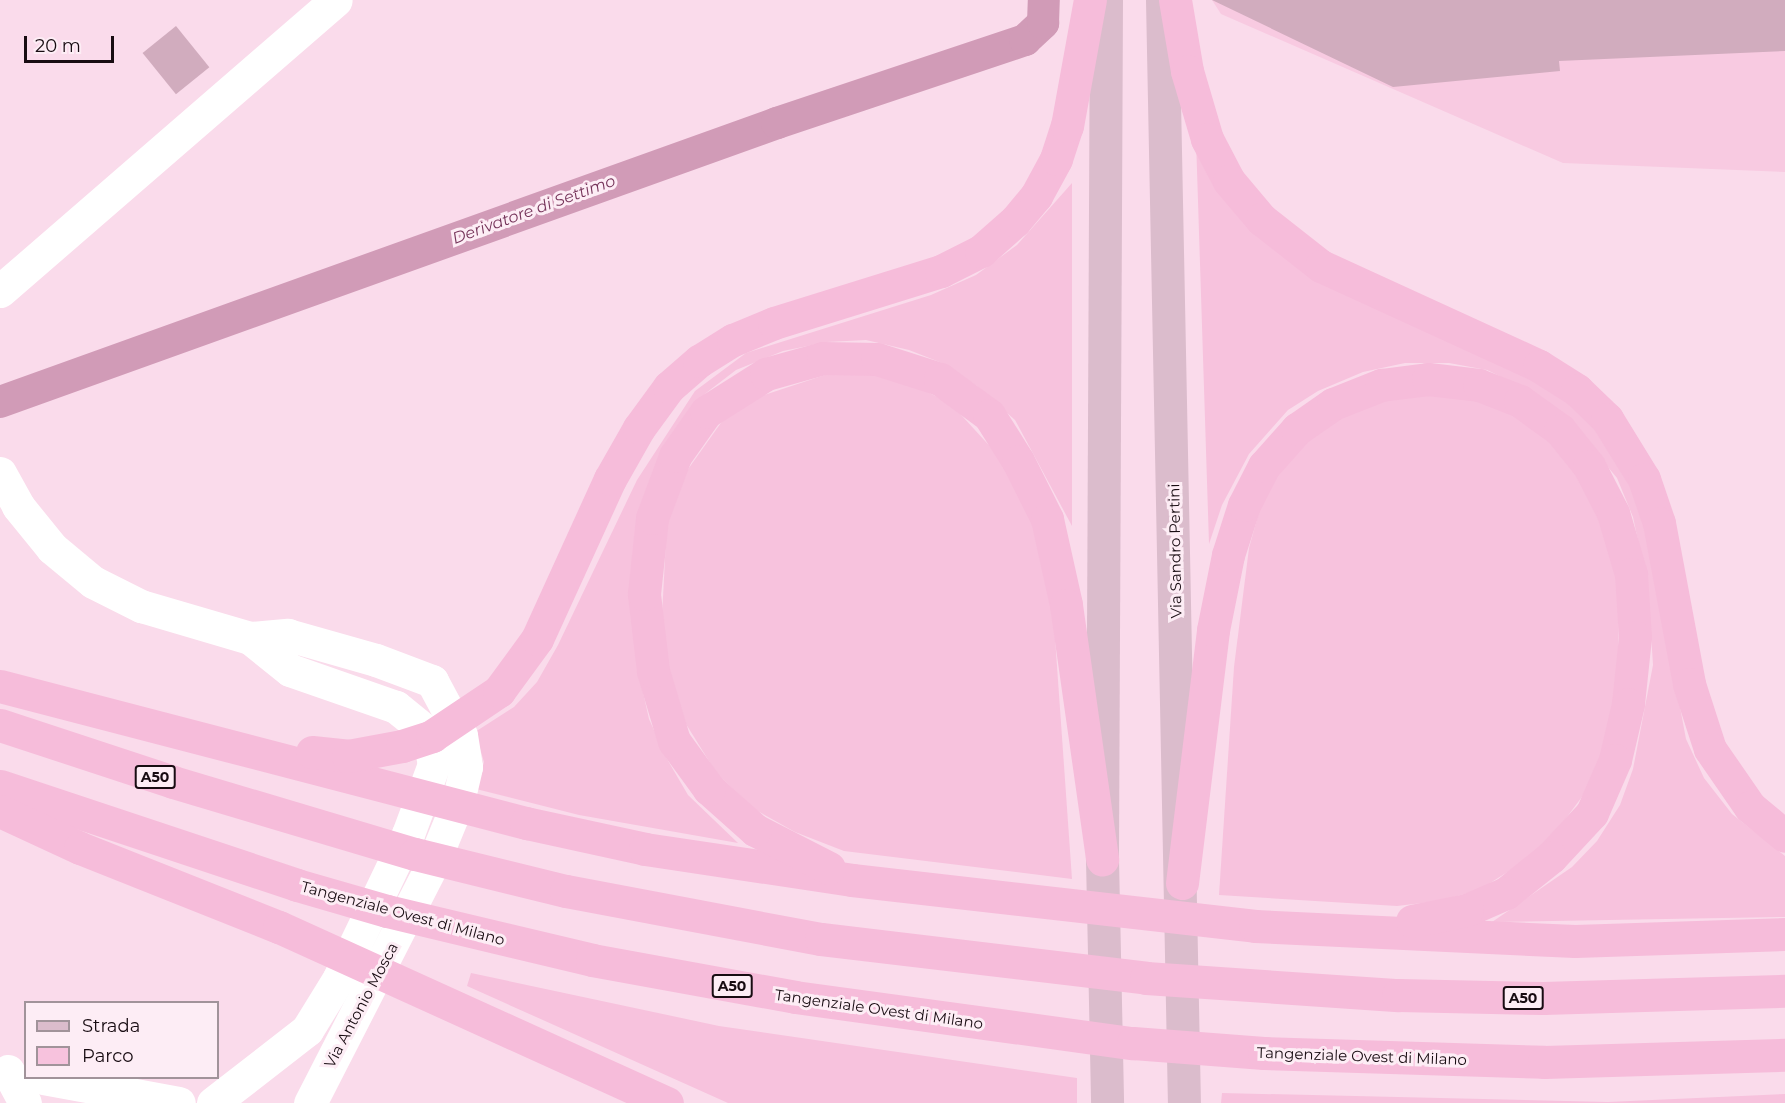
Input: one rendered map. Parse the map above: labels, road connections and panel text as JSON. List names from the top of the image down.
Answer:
{
  "streets": {
    "highway": ["A50", "Tangenziale Ovest di Milano"],
    "main road": ["Via Sandro Pertini"],
    "street": ["Via Antonio Mosca"]
  },
  "water": ["Derivatore di Settimo"],
  "legend": ["Strada", "Parco"],
  "scale_bar": "20 m"
}
